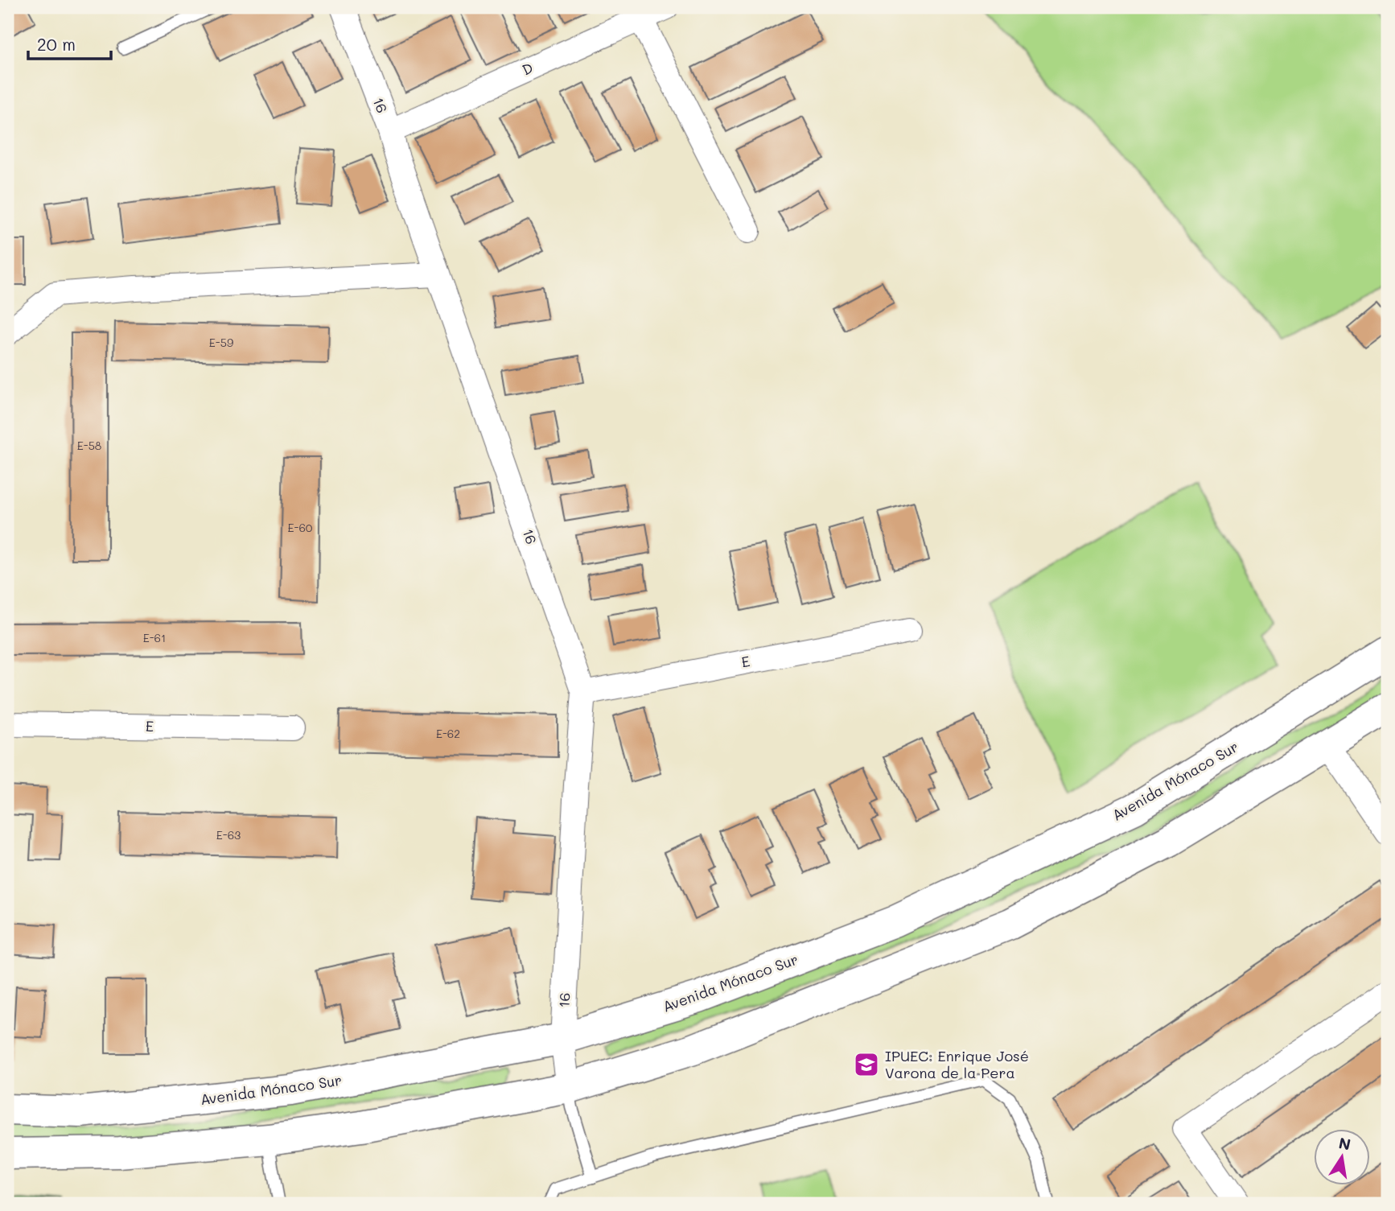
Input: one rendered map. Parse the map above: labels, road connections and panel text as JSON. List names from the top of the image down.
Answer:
{
  "streets": {
    "main road": ["Avenida Mónaco Sur"],
    "street": ["D", "16", "E"]
  },
  "crossings": [
    ["D", "16"],
    ["16", "E"],
    ["16", "Avenida Mónaco Sur"]
  ],
  "places": {
    "school or university": ["IPUEC: Enrique José Varona de la Pera"]
  },
  "house_numbers": [
    "E-59",
    "E-58",
    "E-60",
    "E-61",
    "E-62",
    "E-63"
  ],
  "scale_bar": "20 m",
  "north": "top"
}
